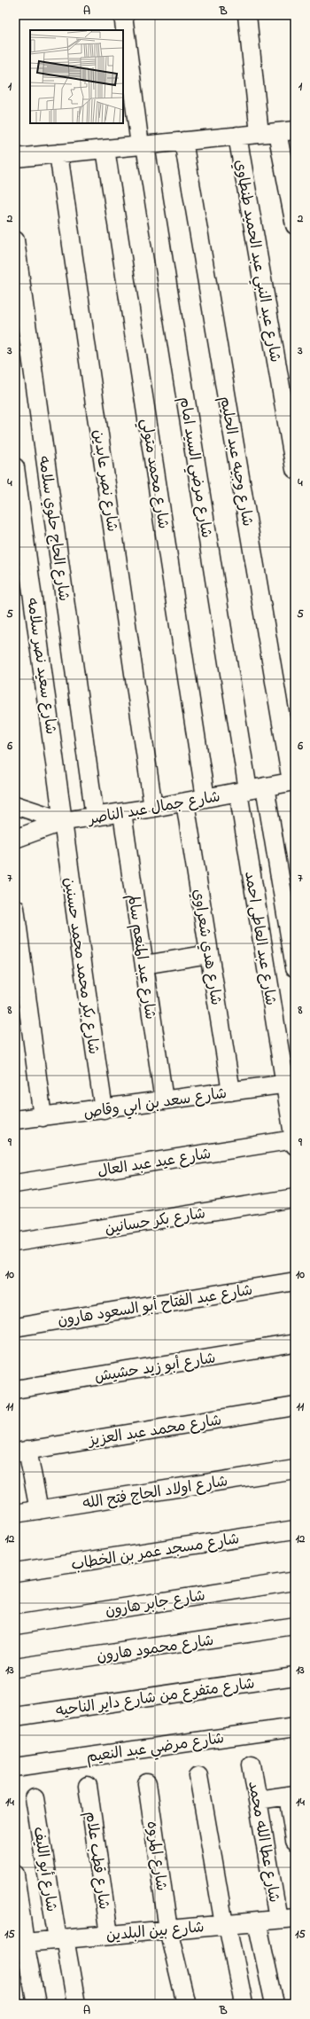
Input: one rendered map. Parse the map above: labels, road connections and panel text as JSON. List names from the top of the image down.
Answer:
{
  "streets": {
    "street": [
      "شارع عبد النبي عبد الحميد طنطاوي",
      "شارع وجيه عبد الحليم",
      "شارع مرضي السيد امام",
      "شارع محمد متولي",
      "شارع نصر عابدين",
      "شارع الحاج حلوي سلامه",
      "شارع سعيد نصر سلامه",
      "شارع جمال عبد الناصر",
      "شارع عبد العاطى احمد",
      "شارع هدي شعراوي",
      "شارع عبد المنعم سالم",
      "شارع بكر محمد محمد حسنين",
      "شارع سعد بن ابي وقاص",
      "شارع عيد عبد العال",
      "شارع بكر حسانين",
      "شارع عبد الفتاح أبو السعود هارون",
      "شارع أبو زيد حشيش",
      "شارع محمد عبد العزيز",
      "شارع اولاد الحاج فتح الله",
      "شارع مسجد عمر بن الخطاب",
      "شارع جابر هارون",
      "شارع محمود هارون",
      "شارع متفرع من شارع داير الناحيه",
      "شارع مرضي عبد النعيم",
      "شارع عطا الله محمد",
      "شارع المروه",
      "شارع قطب علام",
      "شارع أبو الليف",
      "شارع بين البلدين"
    ]
  },
  "crossings": [
    ["شارع وجيه عبد الحليم", "شارع جمال عبد الناصر"],
    ["شارع مرضي السيد امام", "شارع جمال عبد الناصر"],
    ["شارع مرضي السيد امام", "شارع عبد العاطى احمد"],
    ["شارع محمد متولي", "شارع جمال عبد الناصر"],
    ["شارع نصر عابدين", "شارع جمال عبد الناصر"],
    ["شارع الحاج حلوي سلامه", "شارع جمال عبد الناصر"],
    ["شارع سعيد نصر سلامه", "شارع جمال عبد الناصر"],
    ["شارع سعيد نصر سلامه", "شارع بكر محمد محمد حسنين"],
    ["شارع جمال عبد الناصر", "شارع عبد العاطى احمد"],
    ["شارع جمال عبد الناصر", "شارع هدي شعراوي"],
    ["شارع جمال عبد الناصر", "شارع عبد المنعم سالم"],
    ["شارع جمال عبد الناصر", "شارع بكر محمد محمد حسنين"],
    ["شارع عبد العاطى احمد", "شارع سعد بن ابي وقاص"],
    ["شارع هدي شعراوي", "شارع سعد بن ابي وقاص"],
    ["شارع عبد المنعم سالم", "شارع سعد بن ابي وقاص"],
    ["شارع بكر محمد محمد حسنين", "شارع سعد بن ابي وقاص"],
    ["شارع عطا الله محمد", "شارع بين البلدين"],
    ["شارع المروه", "شارع بين البلدين"],
    ["شارع قطب علام", "شارع بين البلدين"],
    ["شارع أبو الليف", "شارع بين البلدين"]
  ],
  "grid": {
    "columns": ["A", "B"],
    "rows": [
      "1",
      "2",
      "3",
      "4",
      "5",
      "6",
      "7",
      "8",
      "9",
      "10",
      "11",
      "12",
      "13",
      "14",
      "15"
    ]
  }
}
